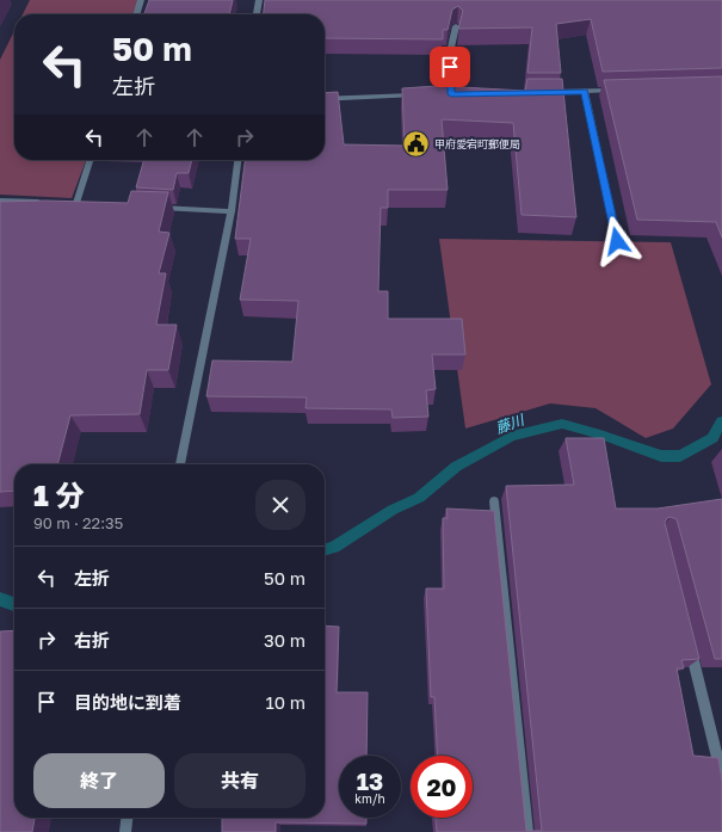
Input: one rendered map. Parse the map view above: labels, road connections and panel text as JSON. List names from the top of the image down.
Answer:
{
  "water": ["藤川"],
  "places": {
    "public building": ["甲府愛宕町郵便局"]
  },
  "page": {
    "turn": ["50 m", "左折"],
    "heading": ["1 分", "90 m · 22:35"],
    "list": [
      {
        "name": "左折",
        "value": "50 m"
      },
      {
        "name": "右折",
        "value": "30 m"
      },
      {
        "name": "目的地に到着",
        "value": "10 m"
      }
    ],
    "buttons": ["終了", "共有"],
    "speed": "13 km/h",
    "limit": "20"
  }
}
